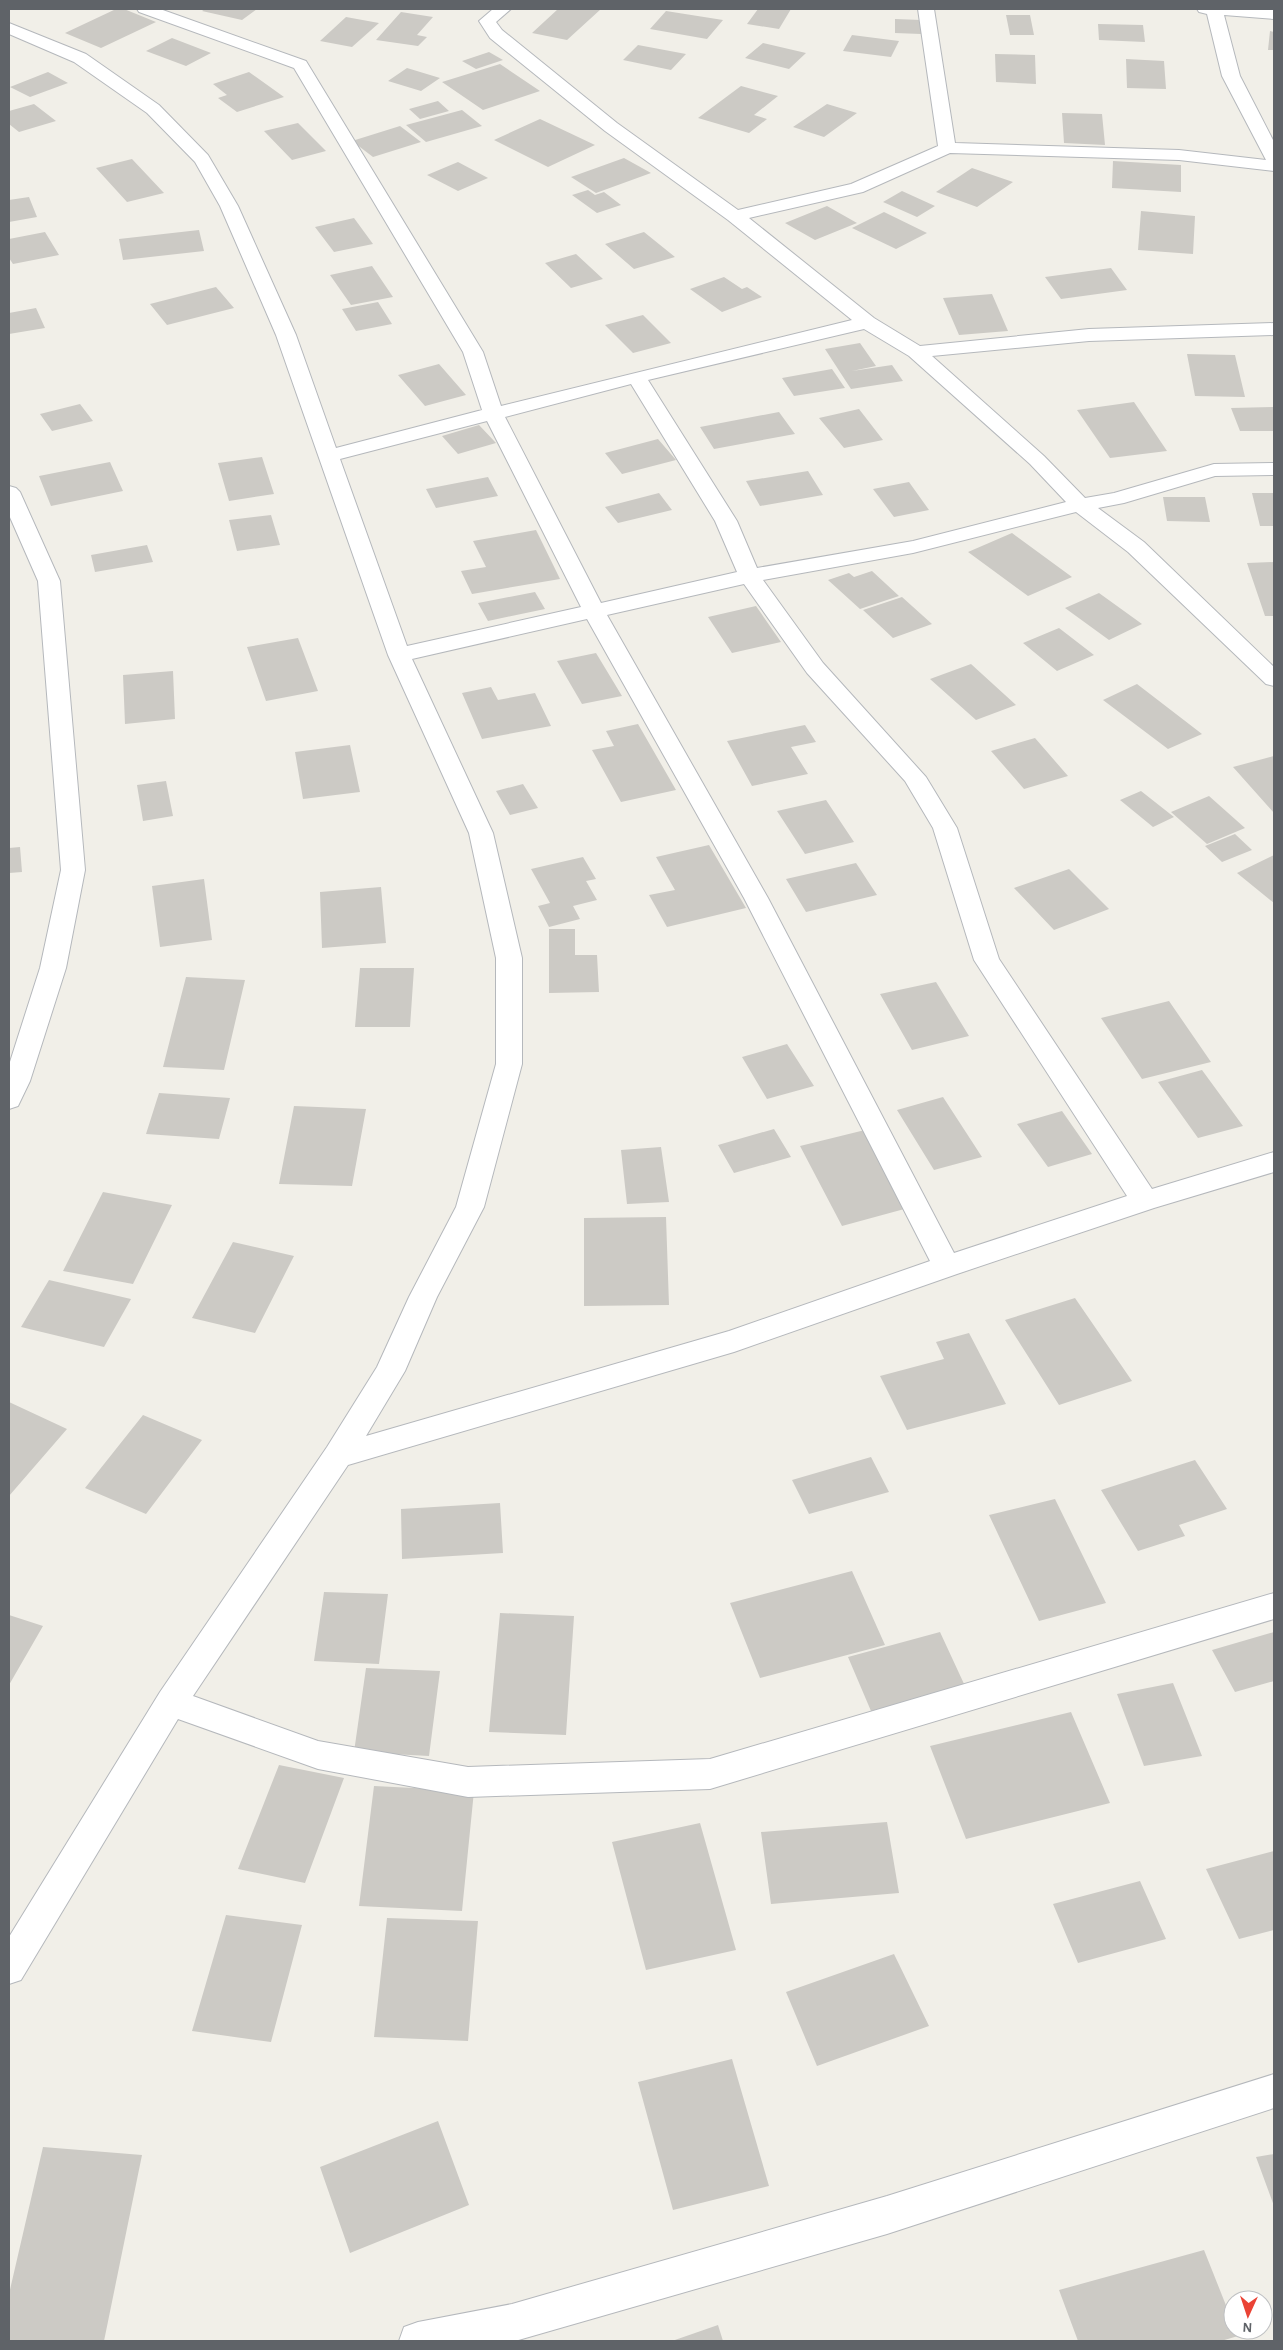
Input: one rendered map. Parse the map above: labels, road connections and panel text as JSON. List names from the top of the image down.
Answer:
{
  "north": "bottom"
}
